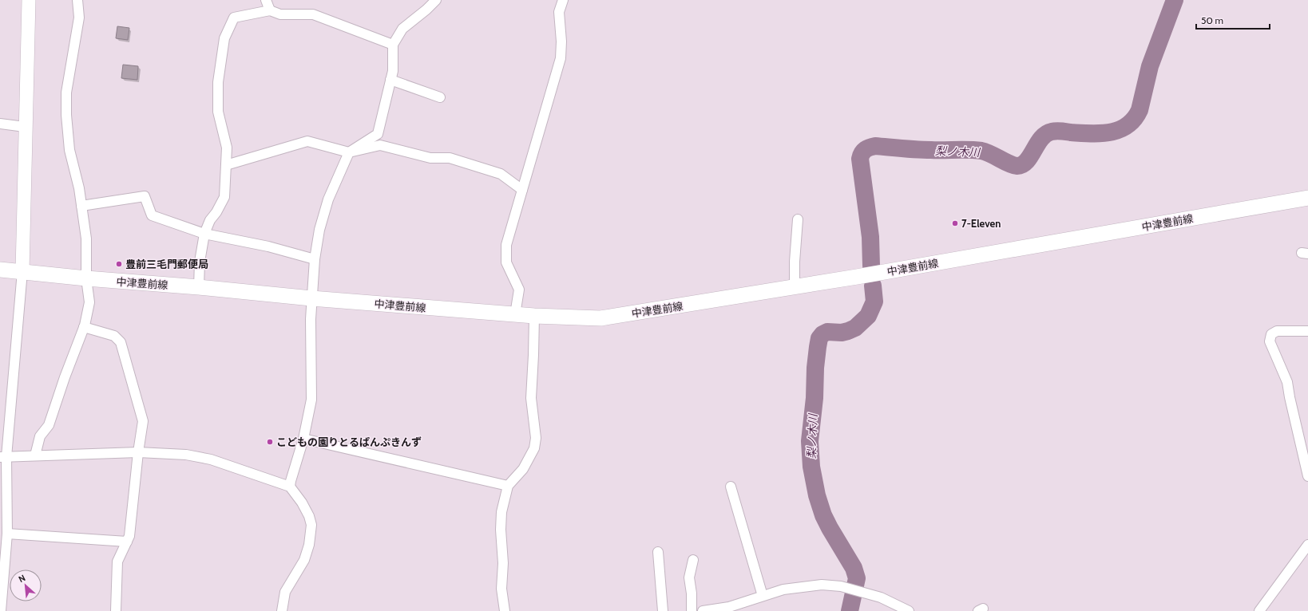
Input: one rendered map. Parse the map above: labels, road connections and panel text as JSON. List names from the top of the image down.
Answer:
{
  "streets": {
    "main road": ["中津豊前線"]
  },
  "water": ["梨ノ木川"],
  "places": ["7-Eleven", "豊前三毛門郵便局", "こどもの園りとるぱんぷきんず"],
  "scale_bar": "50 m",
  "north": "top left"
}
